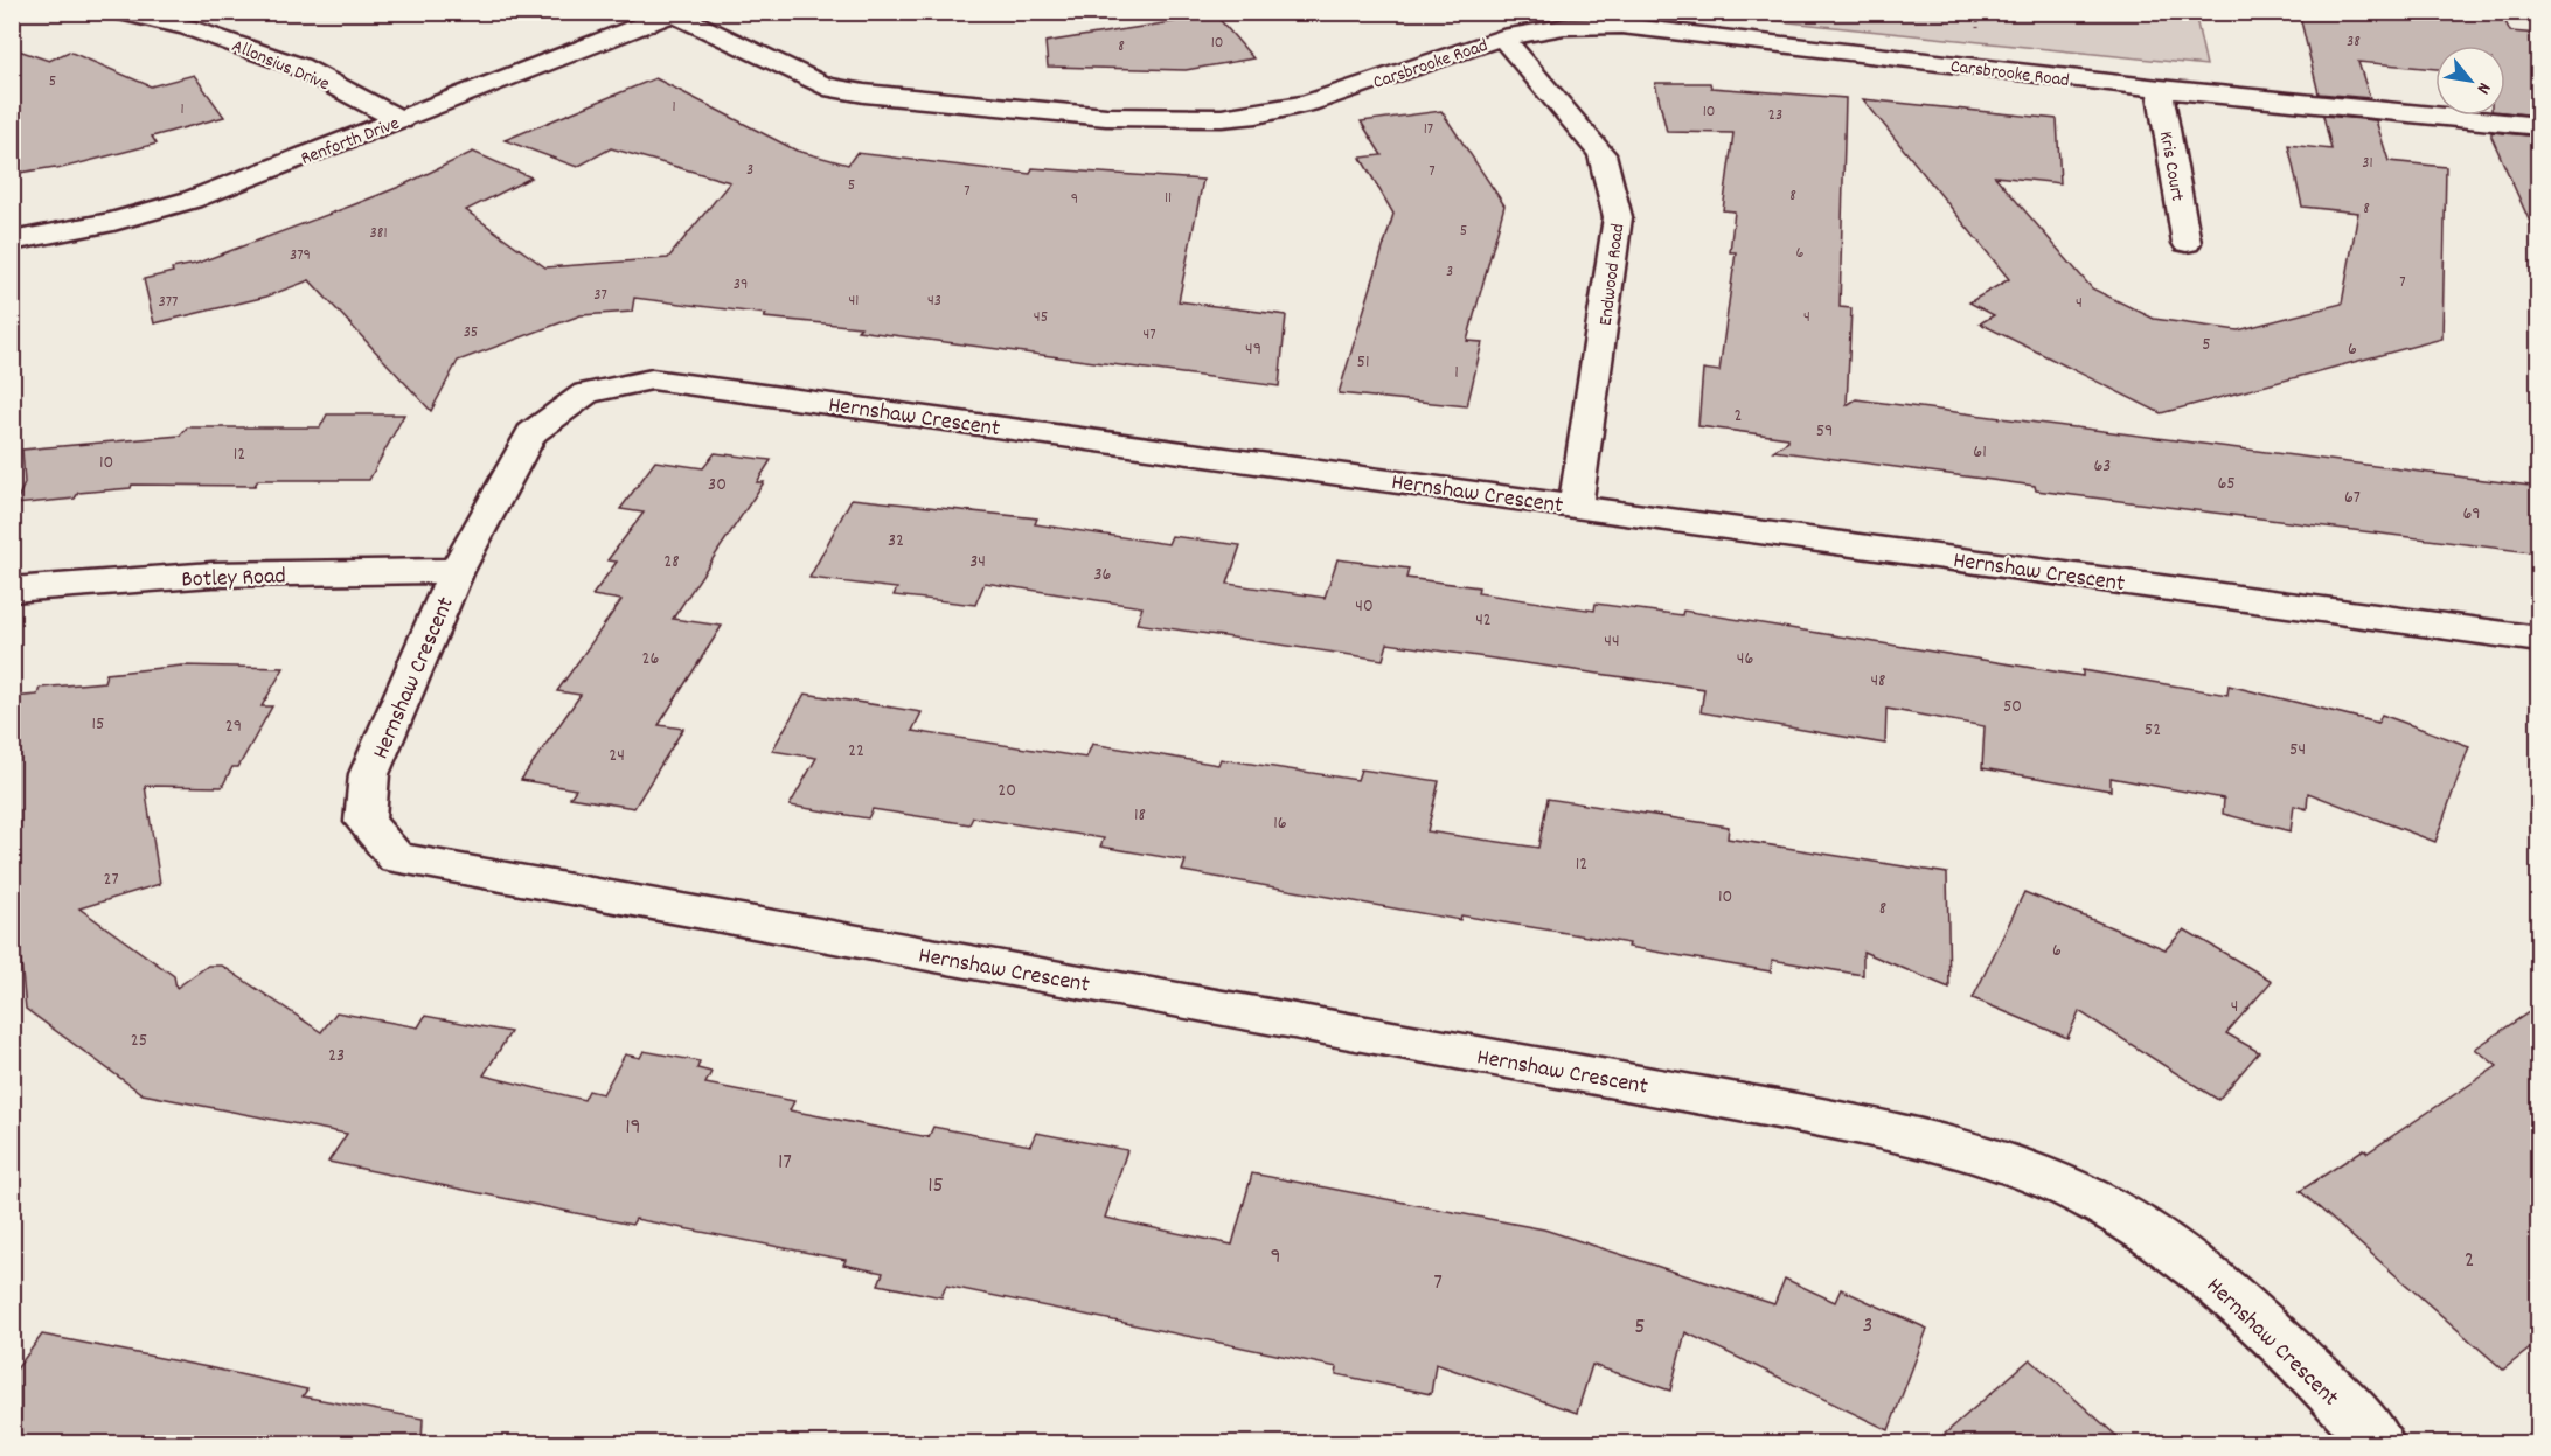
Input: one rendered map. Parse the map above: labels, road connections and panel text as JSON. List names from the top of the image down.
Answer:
{
  "streets": {
    "street": [
      "Carsbrooke Road",
      "Allonsius Drive",
      "Renforth Drive",
      "Kris Court",
      "Endwood Road",
      "Hernshaw Crescent",
      "Botley Road"
    ]
  },
  "crossings": [
    ["Carsbrooke Road", "Renforth Drive"],
    ["Carsbrooke Road", "Kris Court"],
    ["Carsbrooke Road", "Endwood Road"],
    ["Allonsius Drive", "Renforth Drive"],
    ["Endwood Road", "Hernshaw Crescent"],
    ["Hernshaw Crescent", "Botley Road"]
  ],
  "house_numbers": [
    "38",
    "10",
    "8",
    "5",
    "1",
    "1",
    "10",
    "23",
    "17",
    "31",
    "3",
    "7",
    "5",
    "7",
    "8",
    "11",
    "9",
    "8",
    "5",
    "381",
    "6",
    "379",
    "3",
    "7",
    "39",
    "37",
    "41",
    "43",
    "377",
    "4",
    "45",
    "4",
    "35",
    "47",
    "5",
    "49",
    "6",
    "51",
    "1",
    "2",
    "59",
    "61",
    "12",
    "10",
    "63",
    "65",
    "30",
    "67",
    "69",
    "32",
    "28",
    "34",
    "36",
    "40",
    "42",
    "44",
    "26",
    "46",
    "48",
    "50",
    "15",
    "29",
    "52",
    "54",
    "22",
    "24",
    "20",
    "18",
    "16",
    "12",
    "27",
    "10",
    "8",
    "6",
    "4",
    "25",
    "23",
    "19",
    "17",
    "15",
    "9",
    "2",
    "7",
    "3",
    "5"
  ],
  "north": "bottom right"
}
